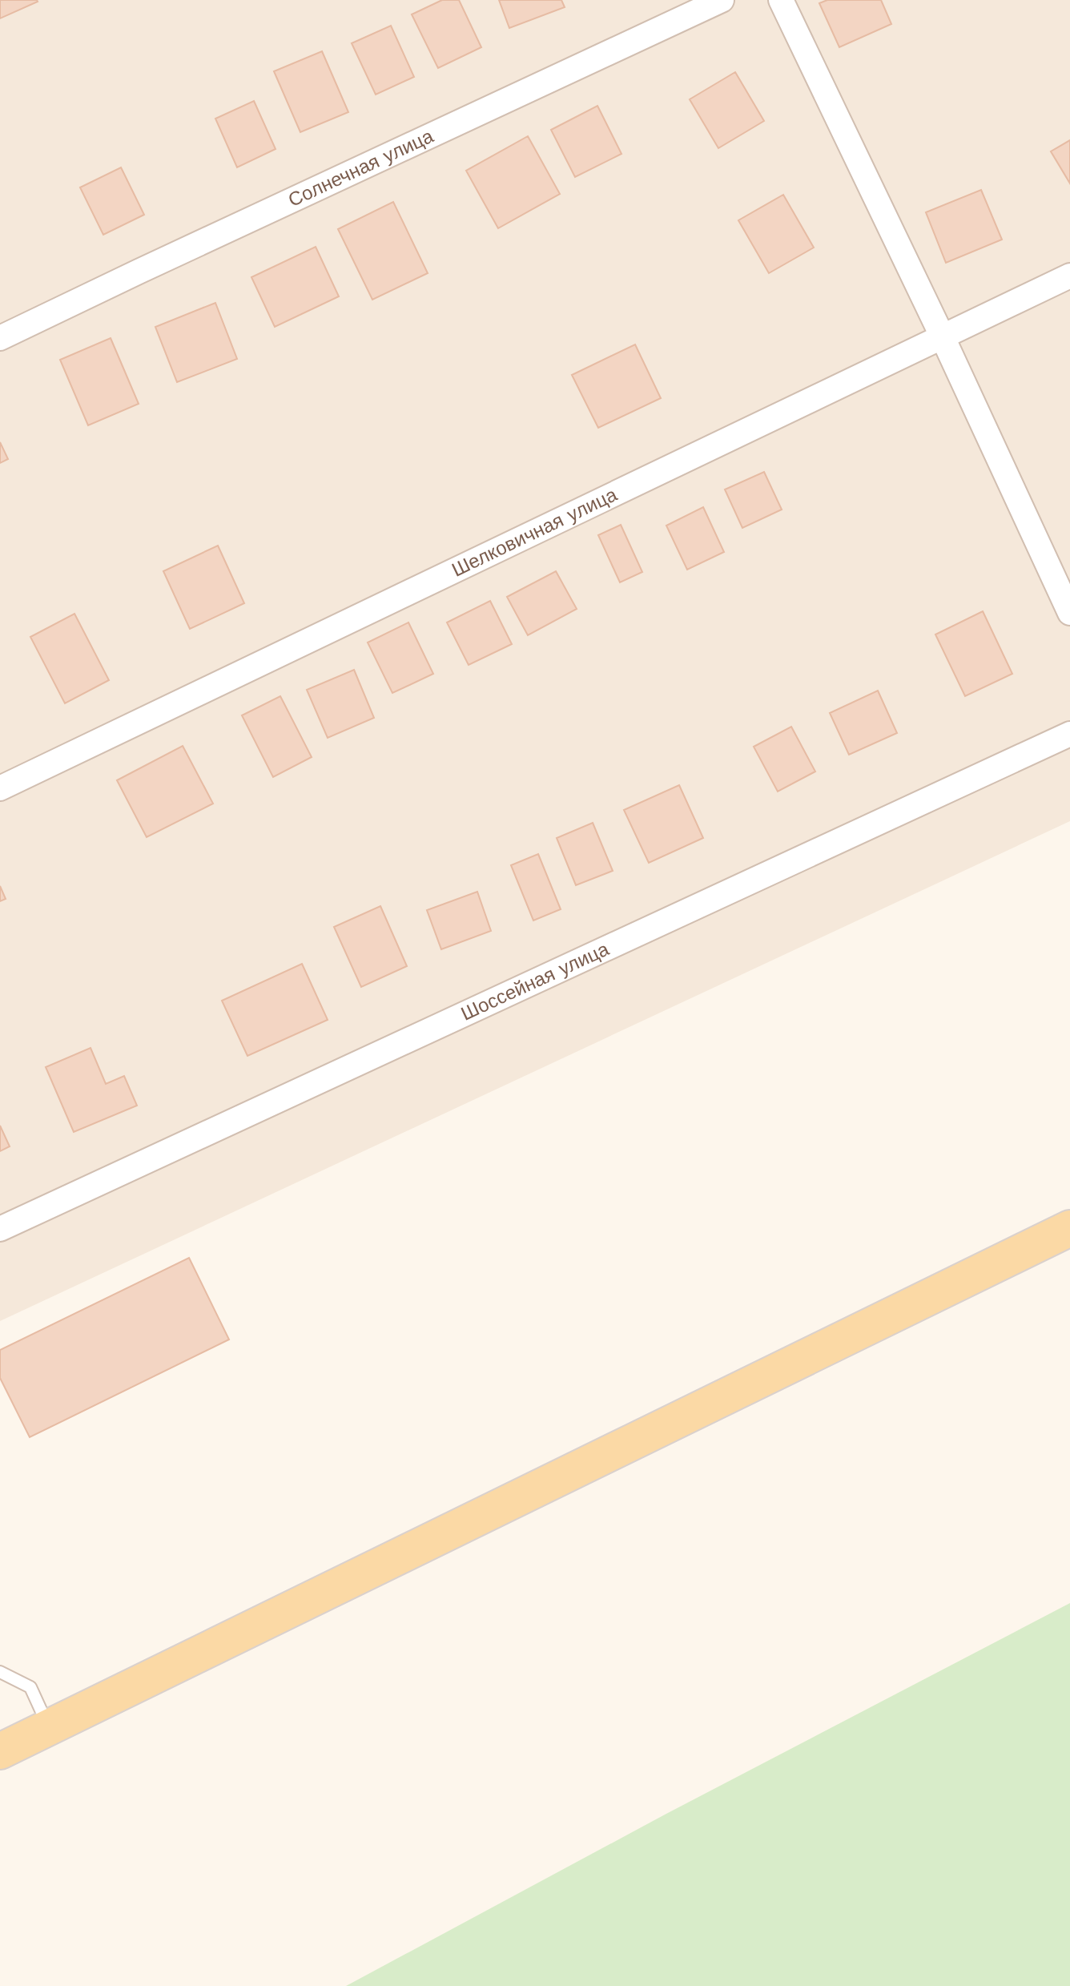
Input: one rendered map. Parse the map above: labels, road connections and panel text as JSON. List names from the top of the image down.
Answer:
{
  "streets": {
    "street": ["Солнечная улица", "Шелковичная улица", "Шоссейная улица"]
  }
}
